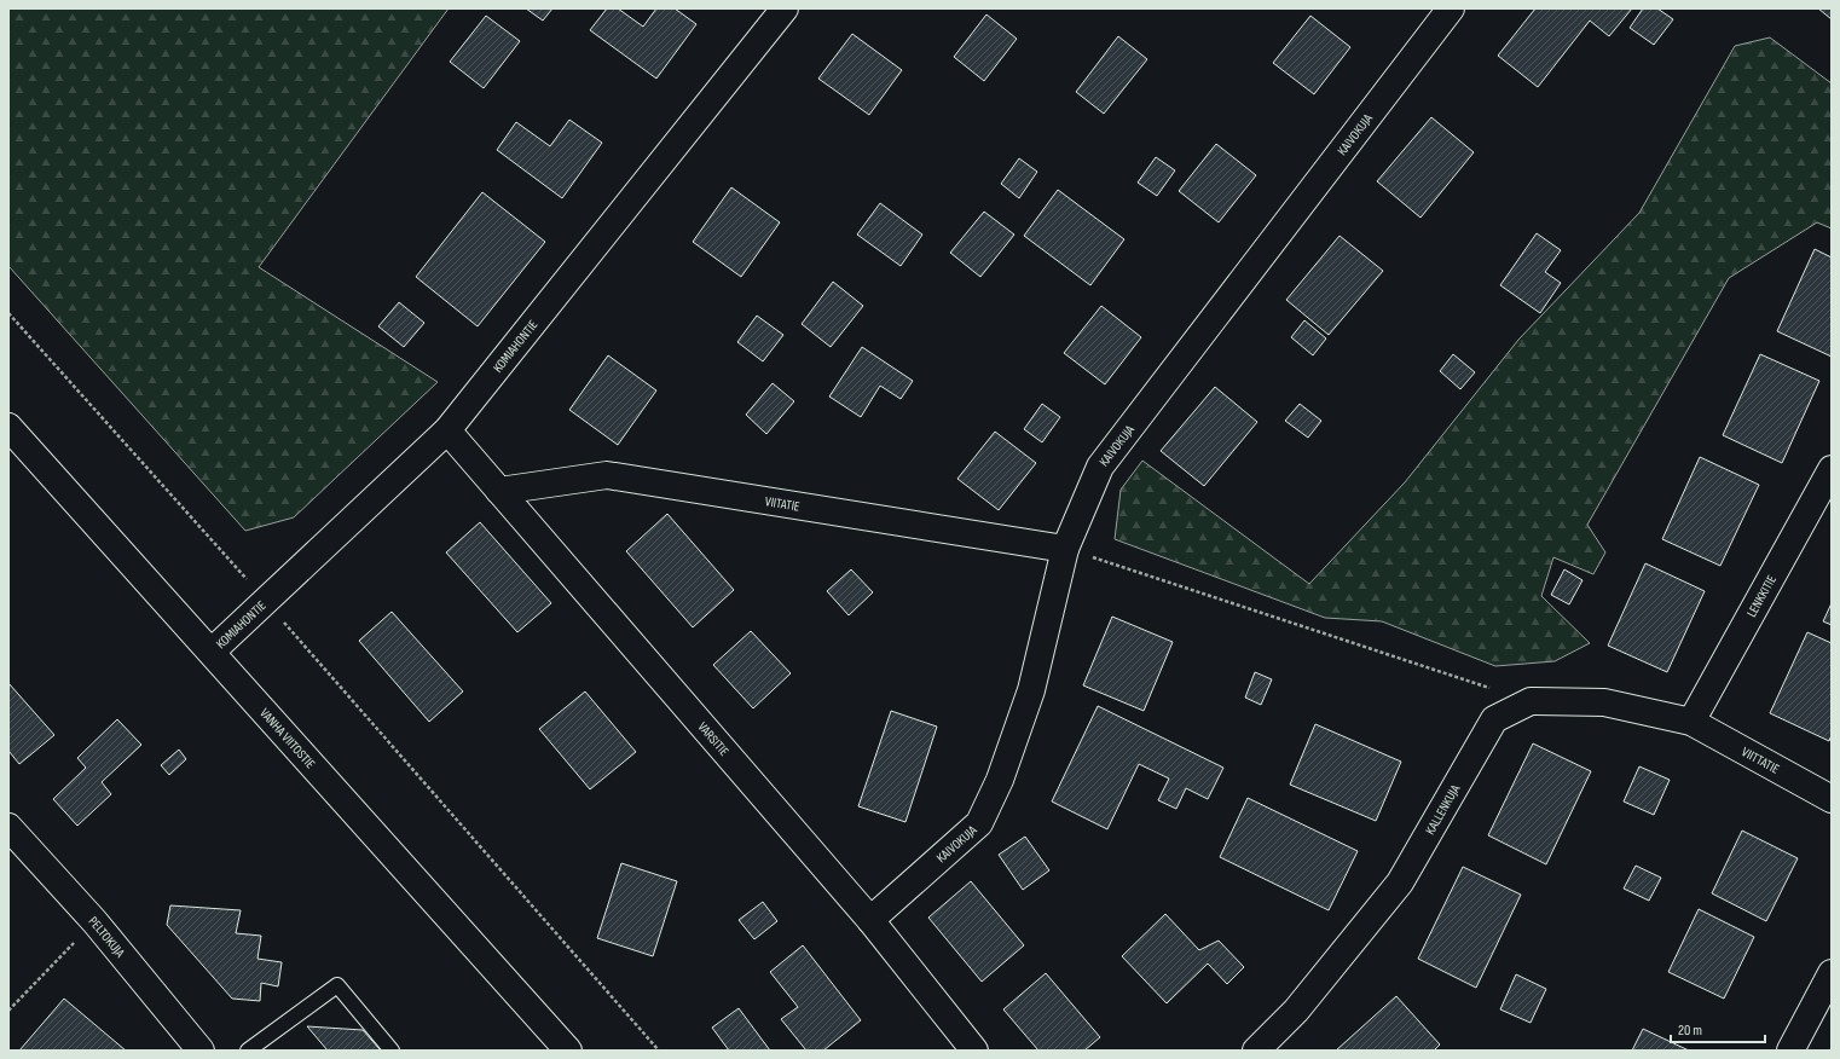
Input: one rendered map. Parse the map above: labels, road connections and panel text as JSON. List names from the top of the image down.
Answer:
{
  "streets": {
    "street": [
      "KAIVOKUJA",
      "KOMIAHONTIE",
      "VIITATIE",
      "LENKKITIE",
      "VANHA VIITOSTIE",
      "VARSITIE",
      "VIITTATIE",
      "KALLENKUJA",
      "PELTOKUJA"
    ]
  },
  "crossings": [
    ["KAIVOKUJA", "VIITATIE"],
    ["KAIVOKUJA", "VARSITIE"],
    ["KOMIAHONTIE", "VANHA VIITOSTIE"],
    ["KOMIAHONTIE", "VARSITIE"],
    ["VIITATIE", "VARSITIE"],
    ["LENKKITIE", "VIITTATIE"],
    ["LENKKITIE", "KALLENKUJA"],
    ["VIITTATIE", "KALLENKUJA"]
  ],
  "scale_bar": "20 m"
}
